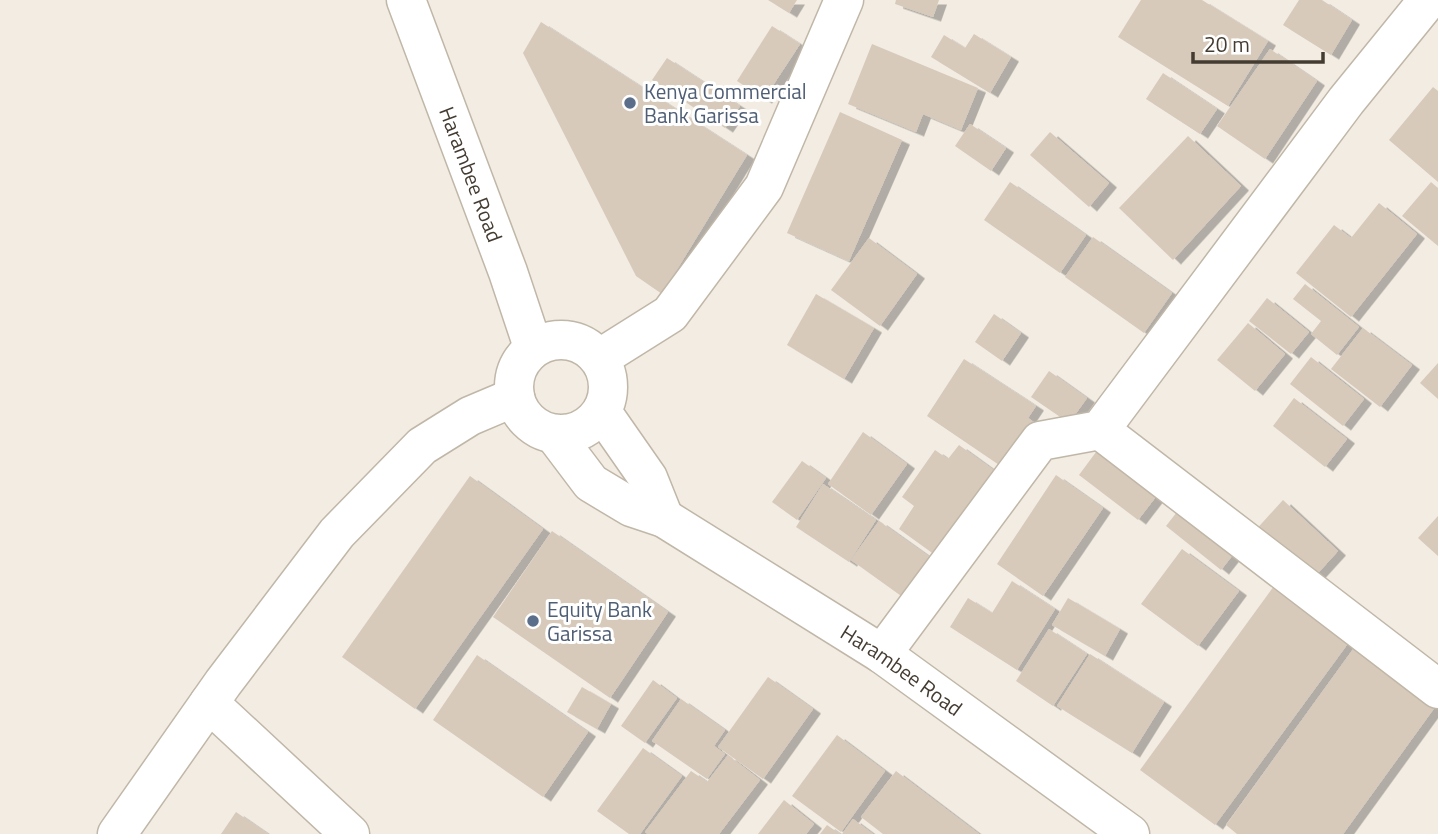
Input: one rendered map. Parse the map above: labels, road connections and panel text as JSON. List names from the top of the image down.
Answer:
{
  "streets": {
    "street": ["Harambee Road"]
  },
  "places": ["Kenya Commercial Bank Garissa", "Equity Bank Garissa"],
  "scale_bar": "20 m"
}
